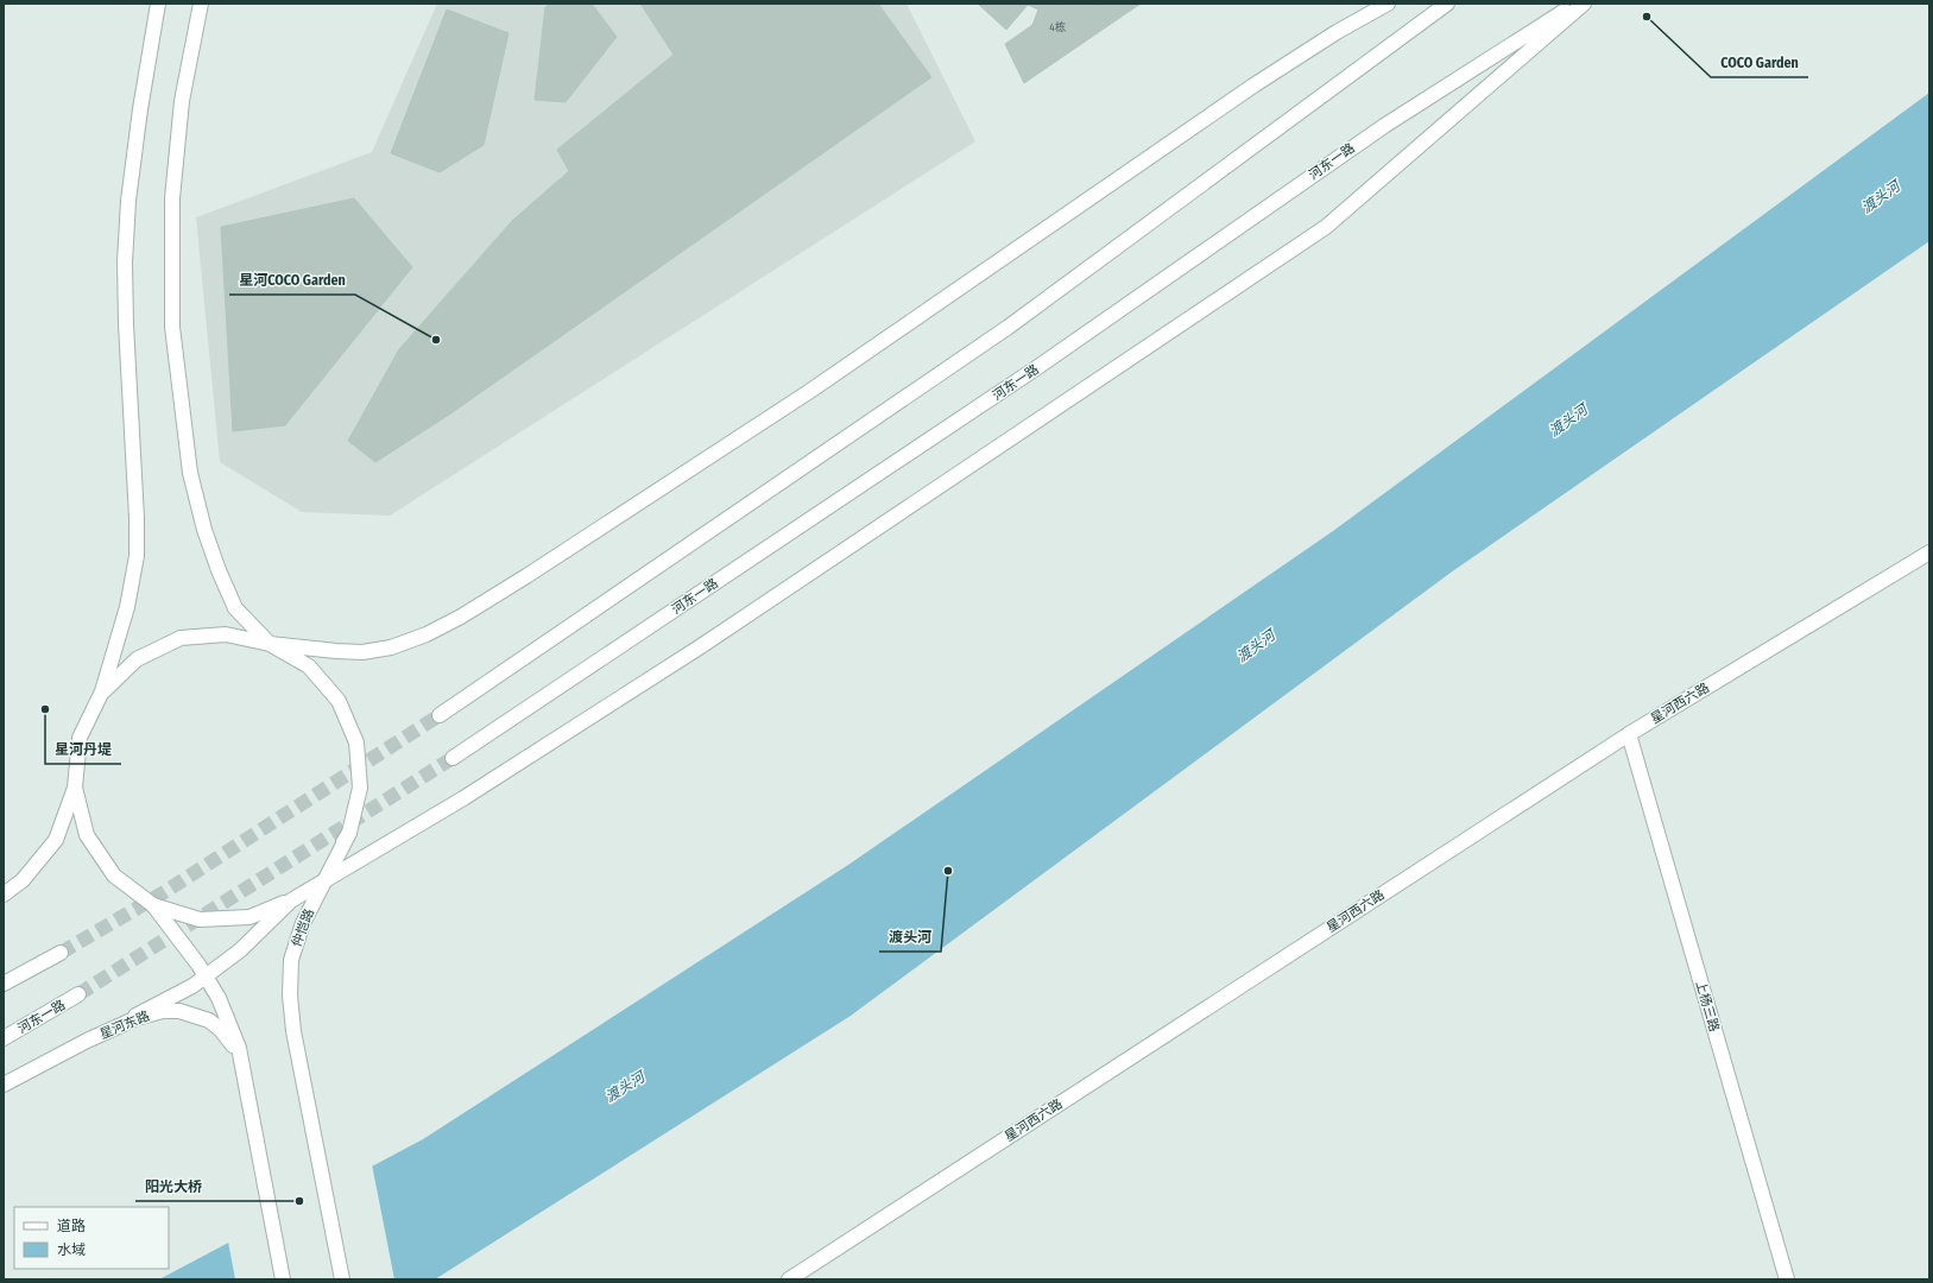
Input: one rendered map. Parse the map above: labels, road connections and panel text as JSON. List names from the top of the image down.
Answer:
{
  "streets": {
    "street": [
      "河东一路",
      "星河西六路",
      "仲恺路",
      "上杨三路",
      "星河东路"
    ]
  },
  "crossings": [
    ["星河西六路", "上杨三路"]
  ],
  "water": ["渡头河"],
  "places": [
    "COCO Garden",
    "星河COCO Garden",
    "星河丹堤",
    "渡头河",
    "阳光大桥"
  ],
  "house_numbers": ["4栋"],
  "legend": ["道路", "水域"]
}
